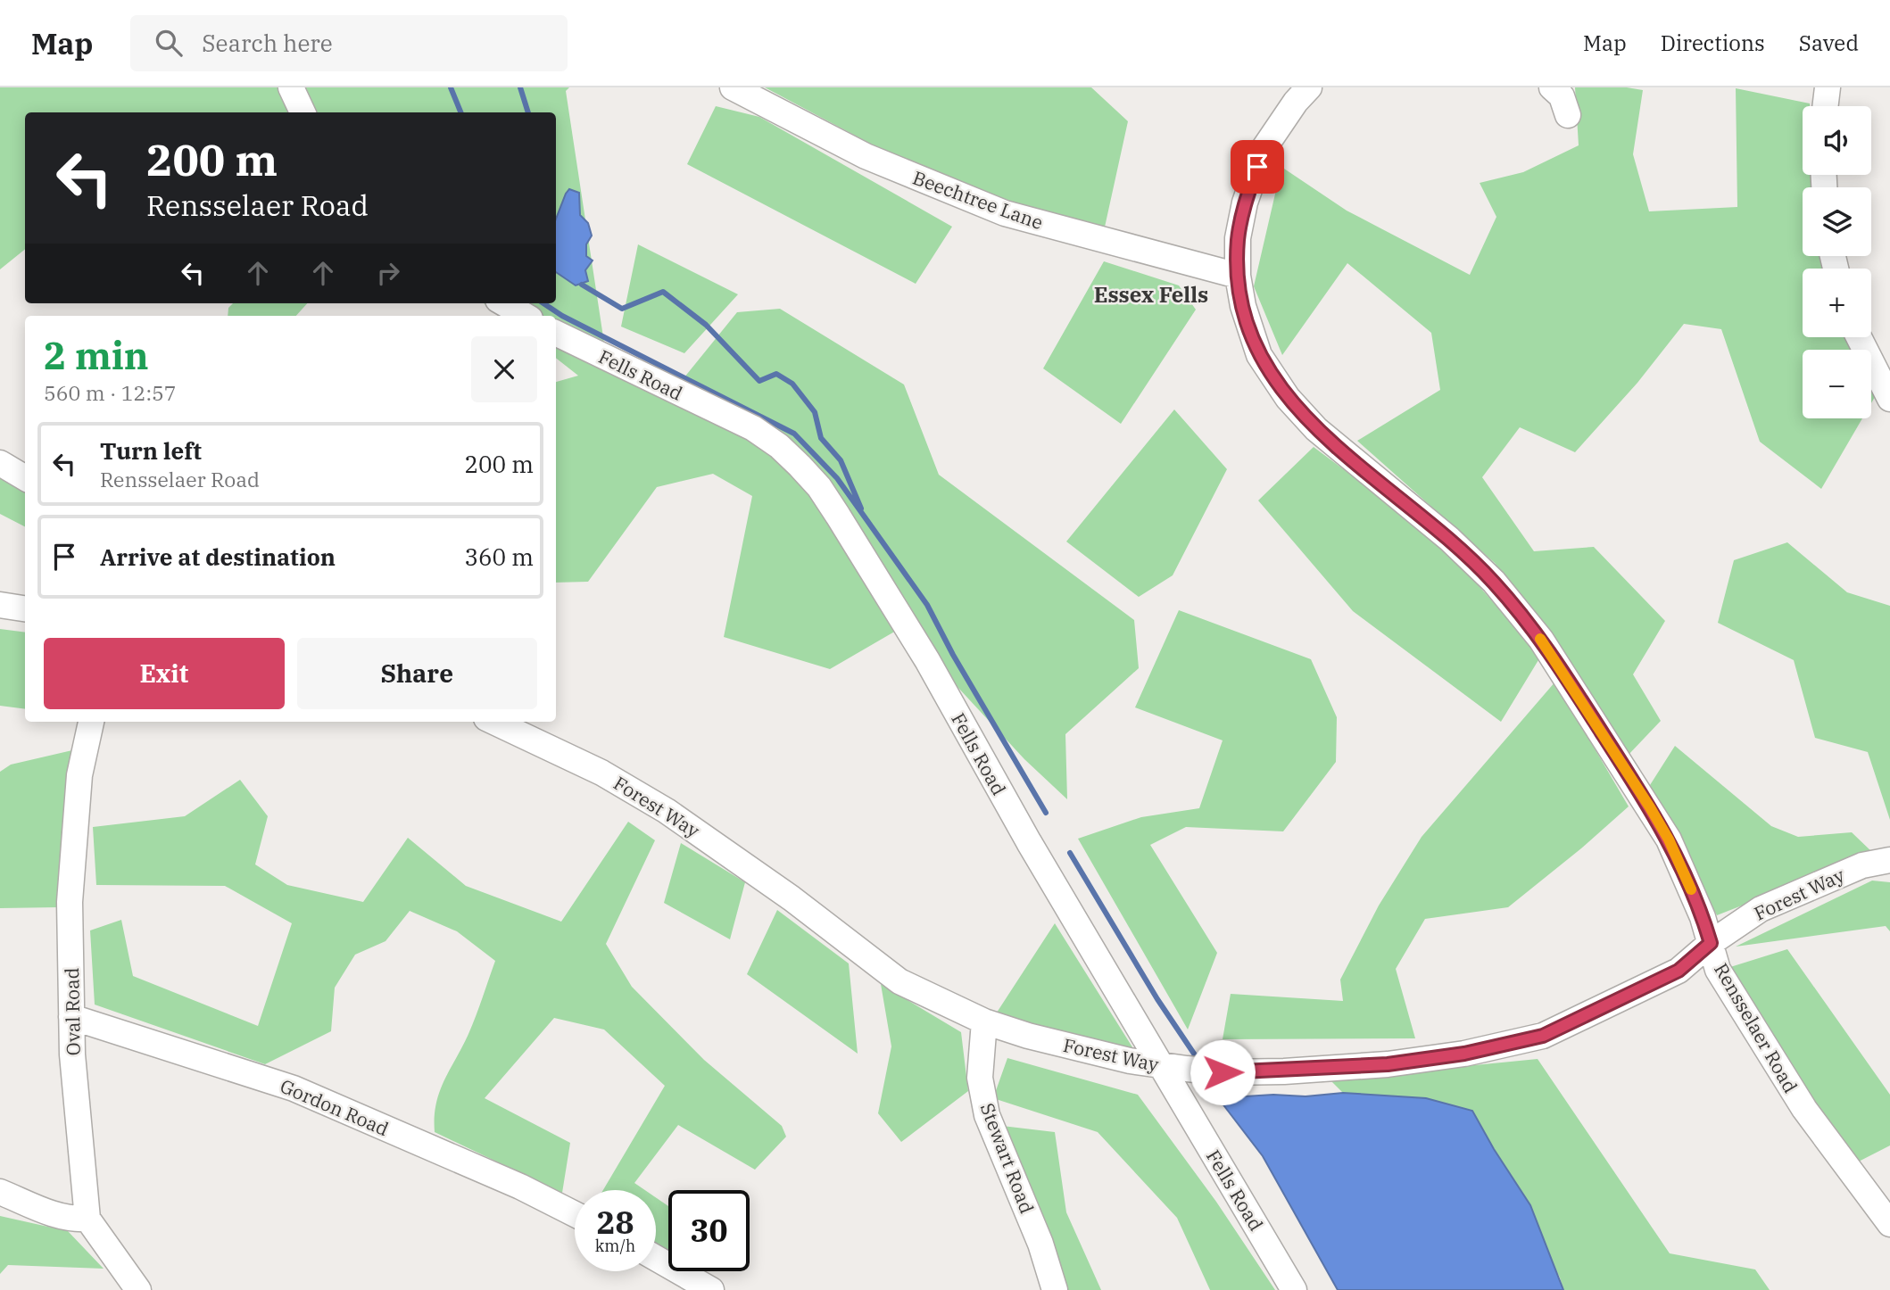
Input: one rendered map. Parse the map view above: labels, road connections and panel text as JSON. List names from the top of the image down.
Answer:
{
  "streets": {
    "street": [
      "Beechtree Lane",
      "Fells Road",
      "Forest Way",
      "Oval Road",
      "Rensselaer Road",
      "Gordon Road",
      "Stewart Road"
    ]
  },
  "crossings": [
    ["Beechtree Lane", "Rensselaer Road"],
    ["Fells Road", "Forest Way"],
    ["Forest Way", "Rensselaer Road"],
    ["Forest Way", "Stewart Road"],
    ["Oval Road", "Gordon Road"]
  ],
  "districts": ["Essex Fells"],
  "page": {
    "header": "Map",
    "search": "Search here",
    "nav": ["Map", "Directions", "Saved"],
    "map_buttons": ["+", "−"],
    "turn": ["200 m", "Rensselaer Road"],
    "heading": ["2 min", "560 m · 12:57"],
    "list": [
      {
        "name": "Turn left",
        "note": "Rensselaer Road",
        "value": "200 m"
      },
      {
        "name": "Arrive at destination",
        "value": "360 m"
      }
    ],
    "buttons": ["Exit", "Share"],
    "speed": "28 km/h",
    "limit": "30"
  }
}
